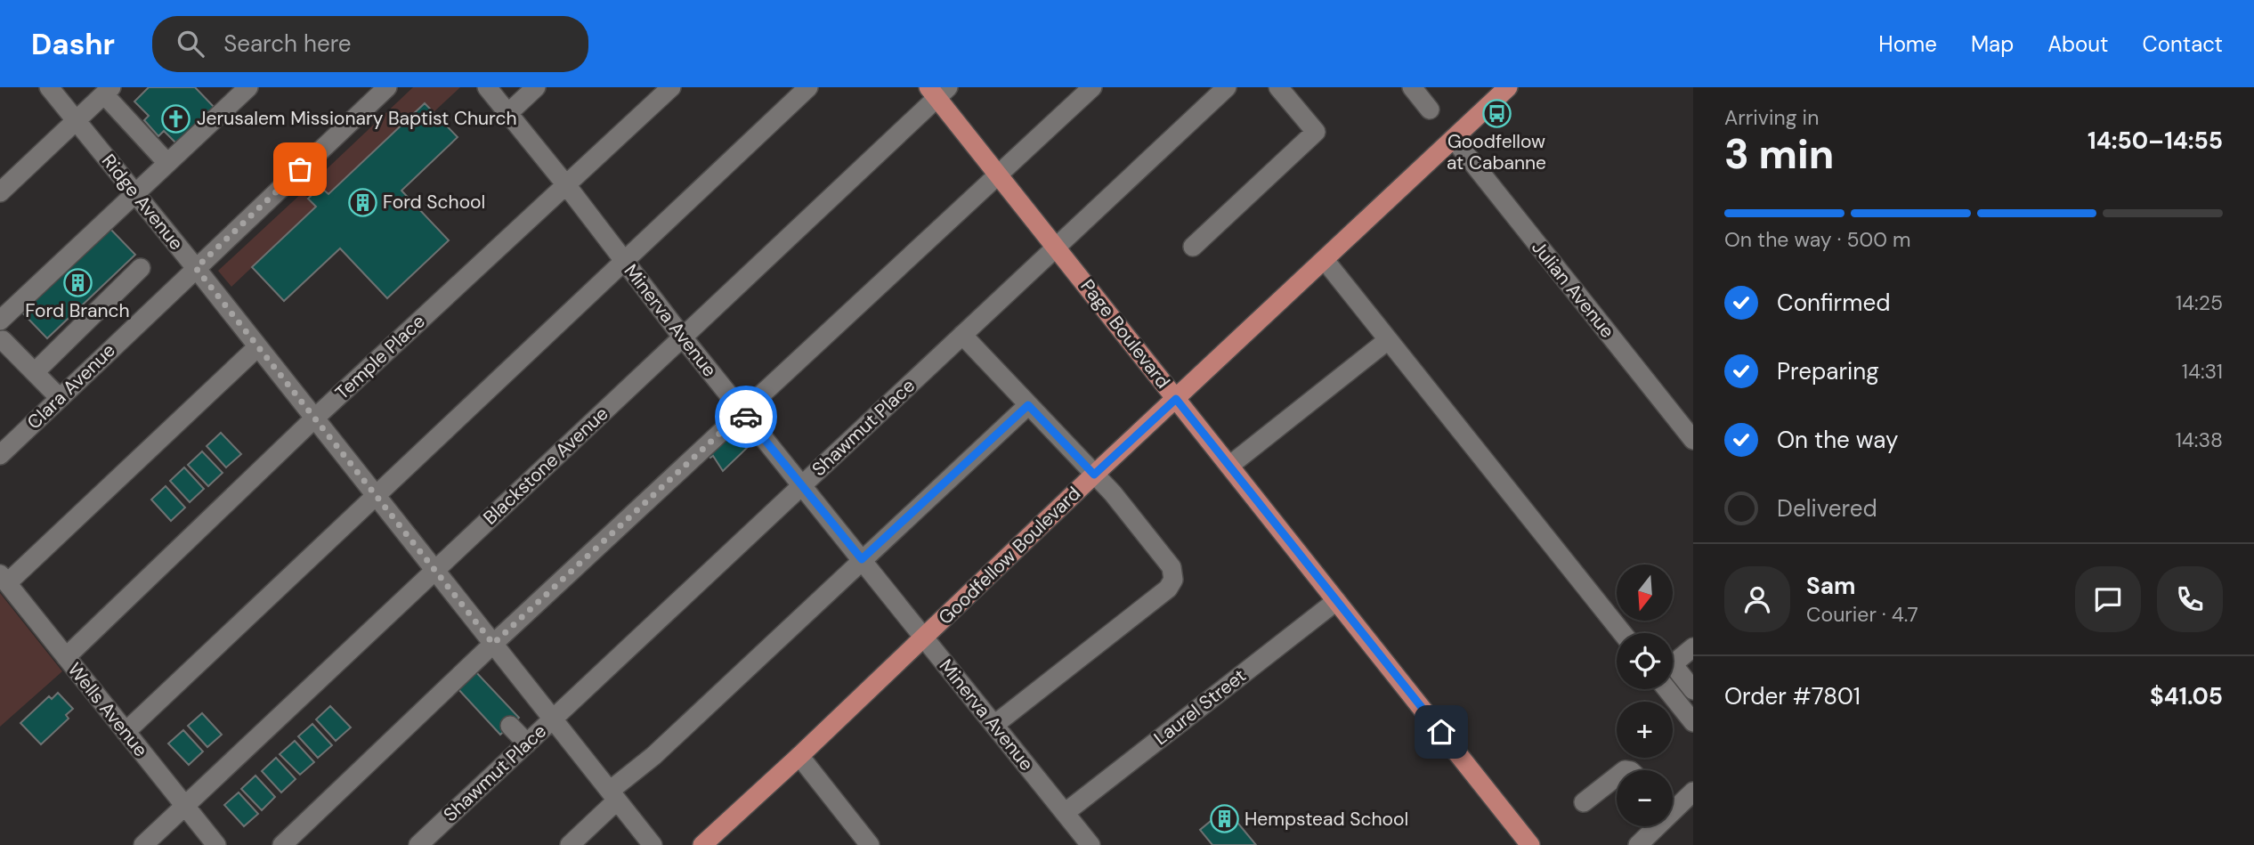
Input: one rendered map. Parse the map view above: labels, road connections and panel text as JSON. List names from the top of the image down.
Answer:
{
  "streets": {
    "main road": ["Page Boulevard", "Goodfellow Boulevard"],
    "street": [
      "Ridge Avenue",
      "Julian Avenue",
      "Minerva Avenue",
      "Temple Place",
      "Clara Avenue",
      "Shawmut Place",
      "Blackstone Avenue",
      "Laurel Street",
      "Wells Avenue"
    ]
  },
  "crossings": [
    ["Ridge Avenue", "Temple Place"],
    ["Ridge Avenue", "Clara Avenue"],
    ["Ridge Avenue", "Shawmut Place"],
    ["Ridge Avenue", "Blackstone Avenue"],
    ["Julian Avenue", "Goodfellow Boulevard"],
    ["Minerva Avenue", "Temple Place"],
    ["Minerva Avenue", "Shawmut Place"],
    ["Minerva Avenue", "Blackstone Avenue"],
    ["Minerva Avenue", "Goodfellow Boulevard"],
    ["Minerva Avenue", "Laurel Street"],
    ["Page Boulevard", "Shawmut Place"],
    ["Page Boulevard", "Blackstone Avenue"],
    ["Page Boulevard", "Goodfellow Boulevard"],
    ["Page Boulevard", "Laurel Street"],
    ["Temple Place", "Wells Avenue"],
    ["Blackstone Avenue", "Wells Avenue"]
  ],
  "places": {
    "bus stop": ["Goodfellow at Cabanne"],
    "church": ["Jerusalem Missionary Baptist Church"],
    "building": ["Ford School", "Ford Branch", "Hempstead School"]
  },
  "north": "bottom",
  "page": {
    "header": "Dashr",
    "search": "Search here",
    "nav": [
      "Home",
      "Map",
      "About",
      "Contact"
    ],
    "heading": ["3 min", "Arriving in", "14:50–14:55"],
    "panel": [
      "Sam",
      "Courier · 4.7",
      "Order #7801",
      "$41.05"
    ],
    "bar": "On the way · 500 m",
    "list": [
      ["Confirmed", "14:25"],
      ["Preparing", "14:31"],
      ["On the way", "14:38"],
      "Delivered"
    ],
    "map_buttons": ["+", "−"]
  }
}
